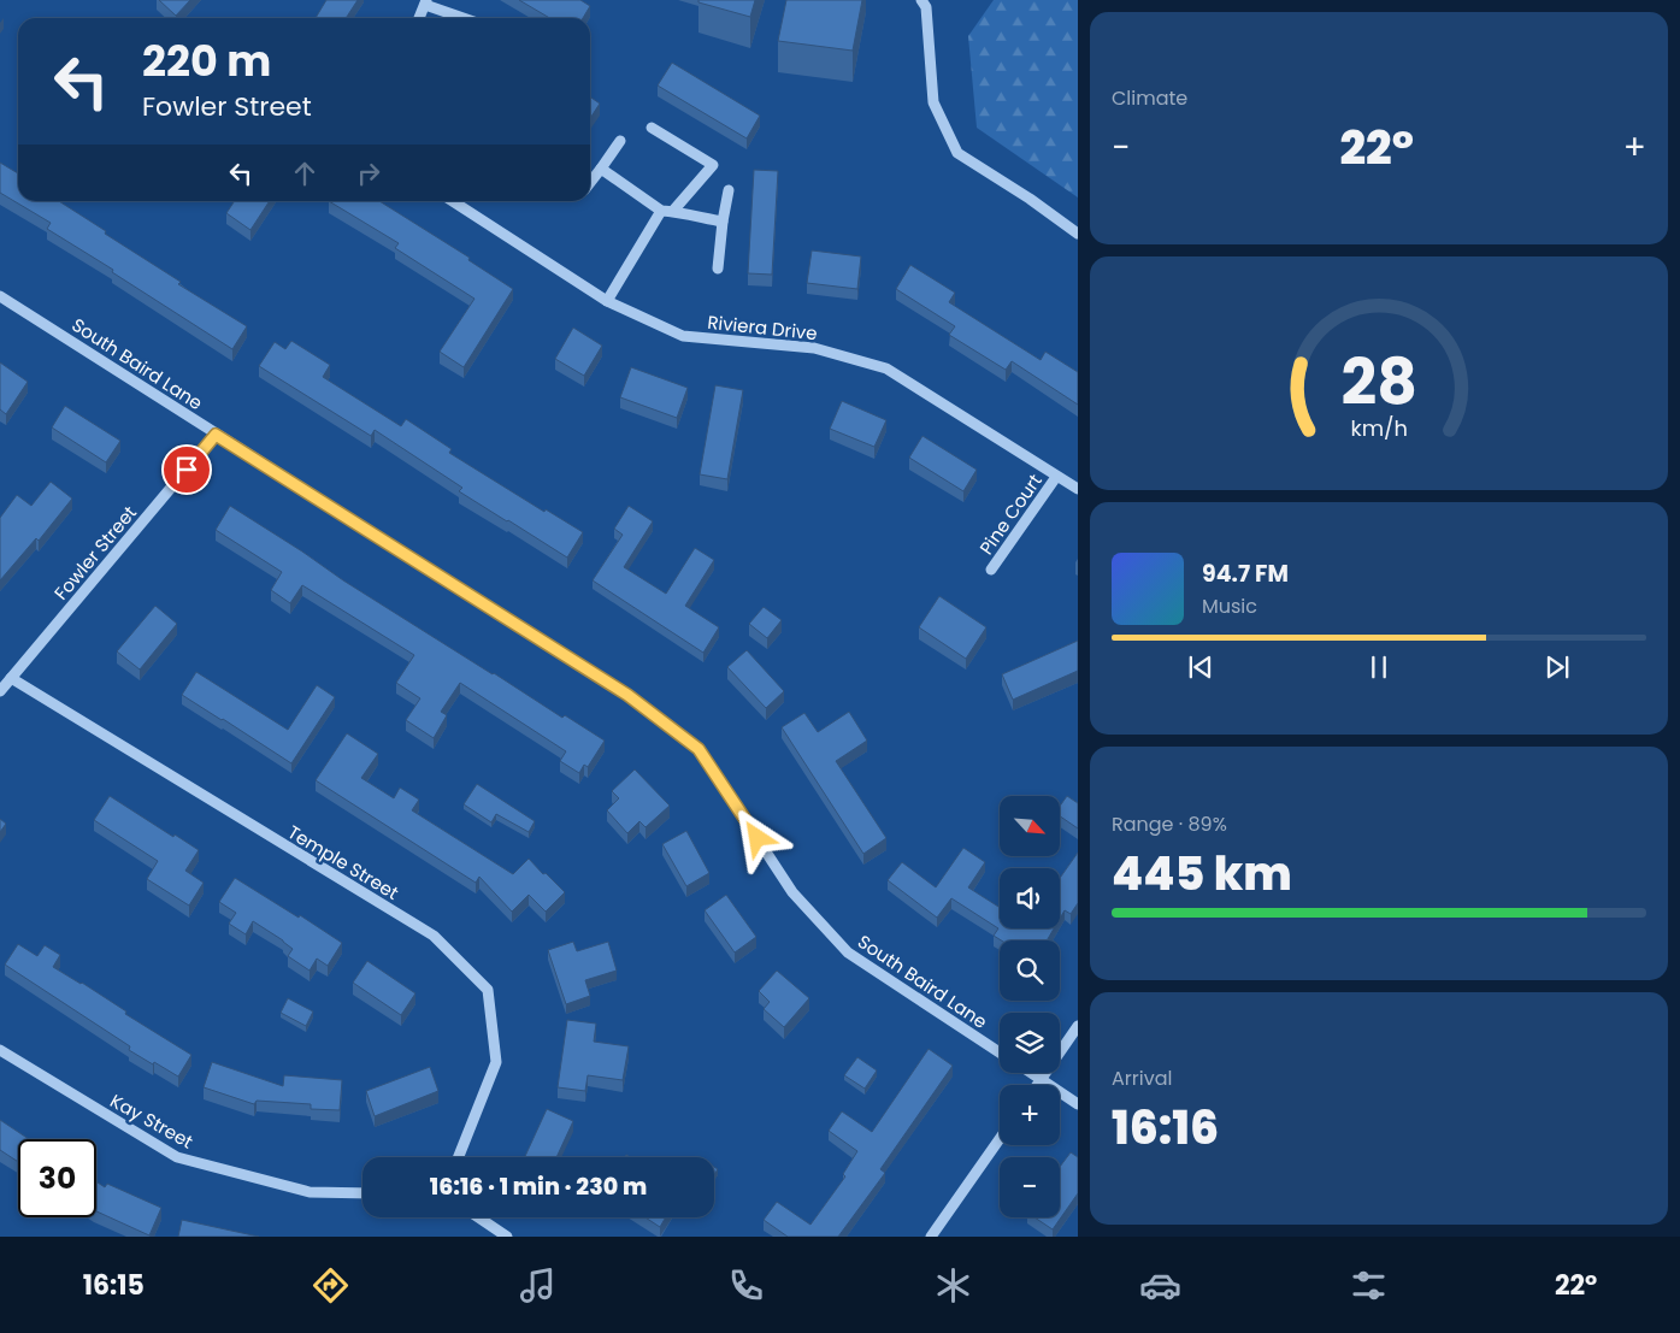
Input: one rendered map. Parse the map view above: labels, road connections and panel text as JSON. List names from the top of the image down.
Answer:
{
  "streets": {
    "street": [
      "Riviera Drive",
      "South Baird Lane",
      "Pine Court",
      "Fowler Street",
      "Temple Street",
      "Kay Street"
    ]
  },
  "crossings": [
    ["Riviera Drive", "Pine Court"],
    ["South Baird Lane", "Fowler Street"],
    ["Fowler Street", "Temple Street"]
  ],
  "north": "bottom right",
  "page": {
    "tile": [
      "Climate",
      ["Range · 89%", "445 km"],
      ["Arrival", "16:16"]
    ],
    "turn": ["220 m", "Fowler Street"],
    "heat": ["−", "22°", "+"],
    "song": ["94.7 FM", "Music"],
    "map_buttons": ["+", "−"],
    "limit": "30",
    "trip": "16:16 · 1 min · 230 m",
    "tabs": ["16:15", "22°"],
    "gauge": ["28", "km/h"]
  }
}
